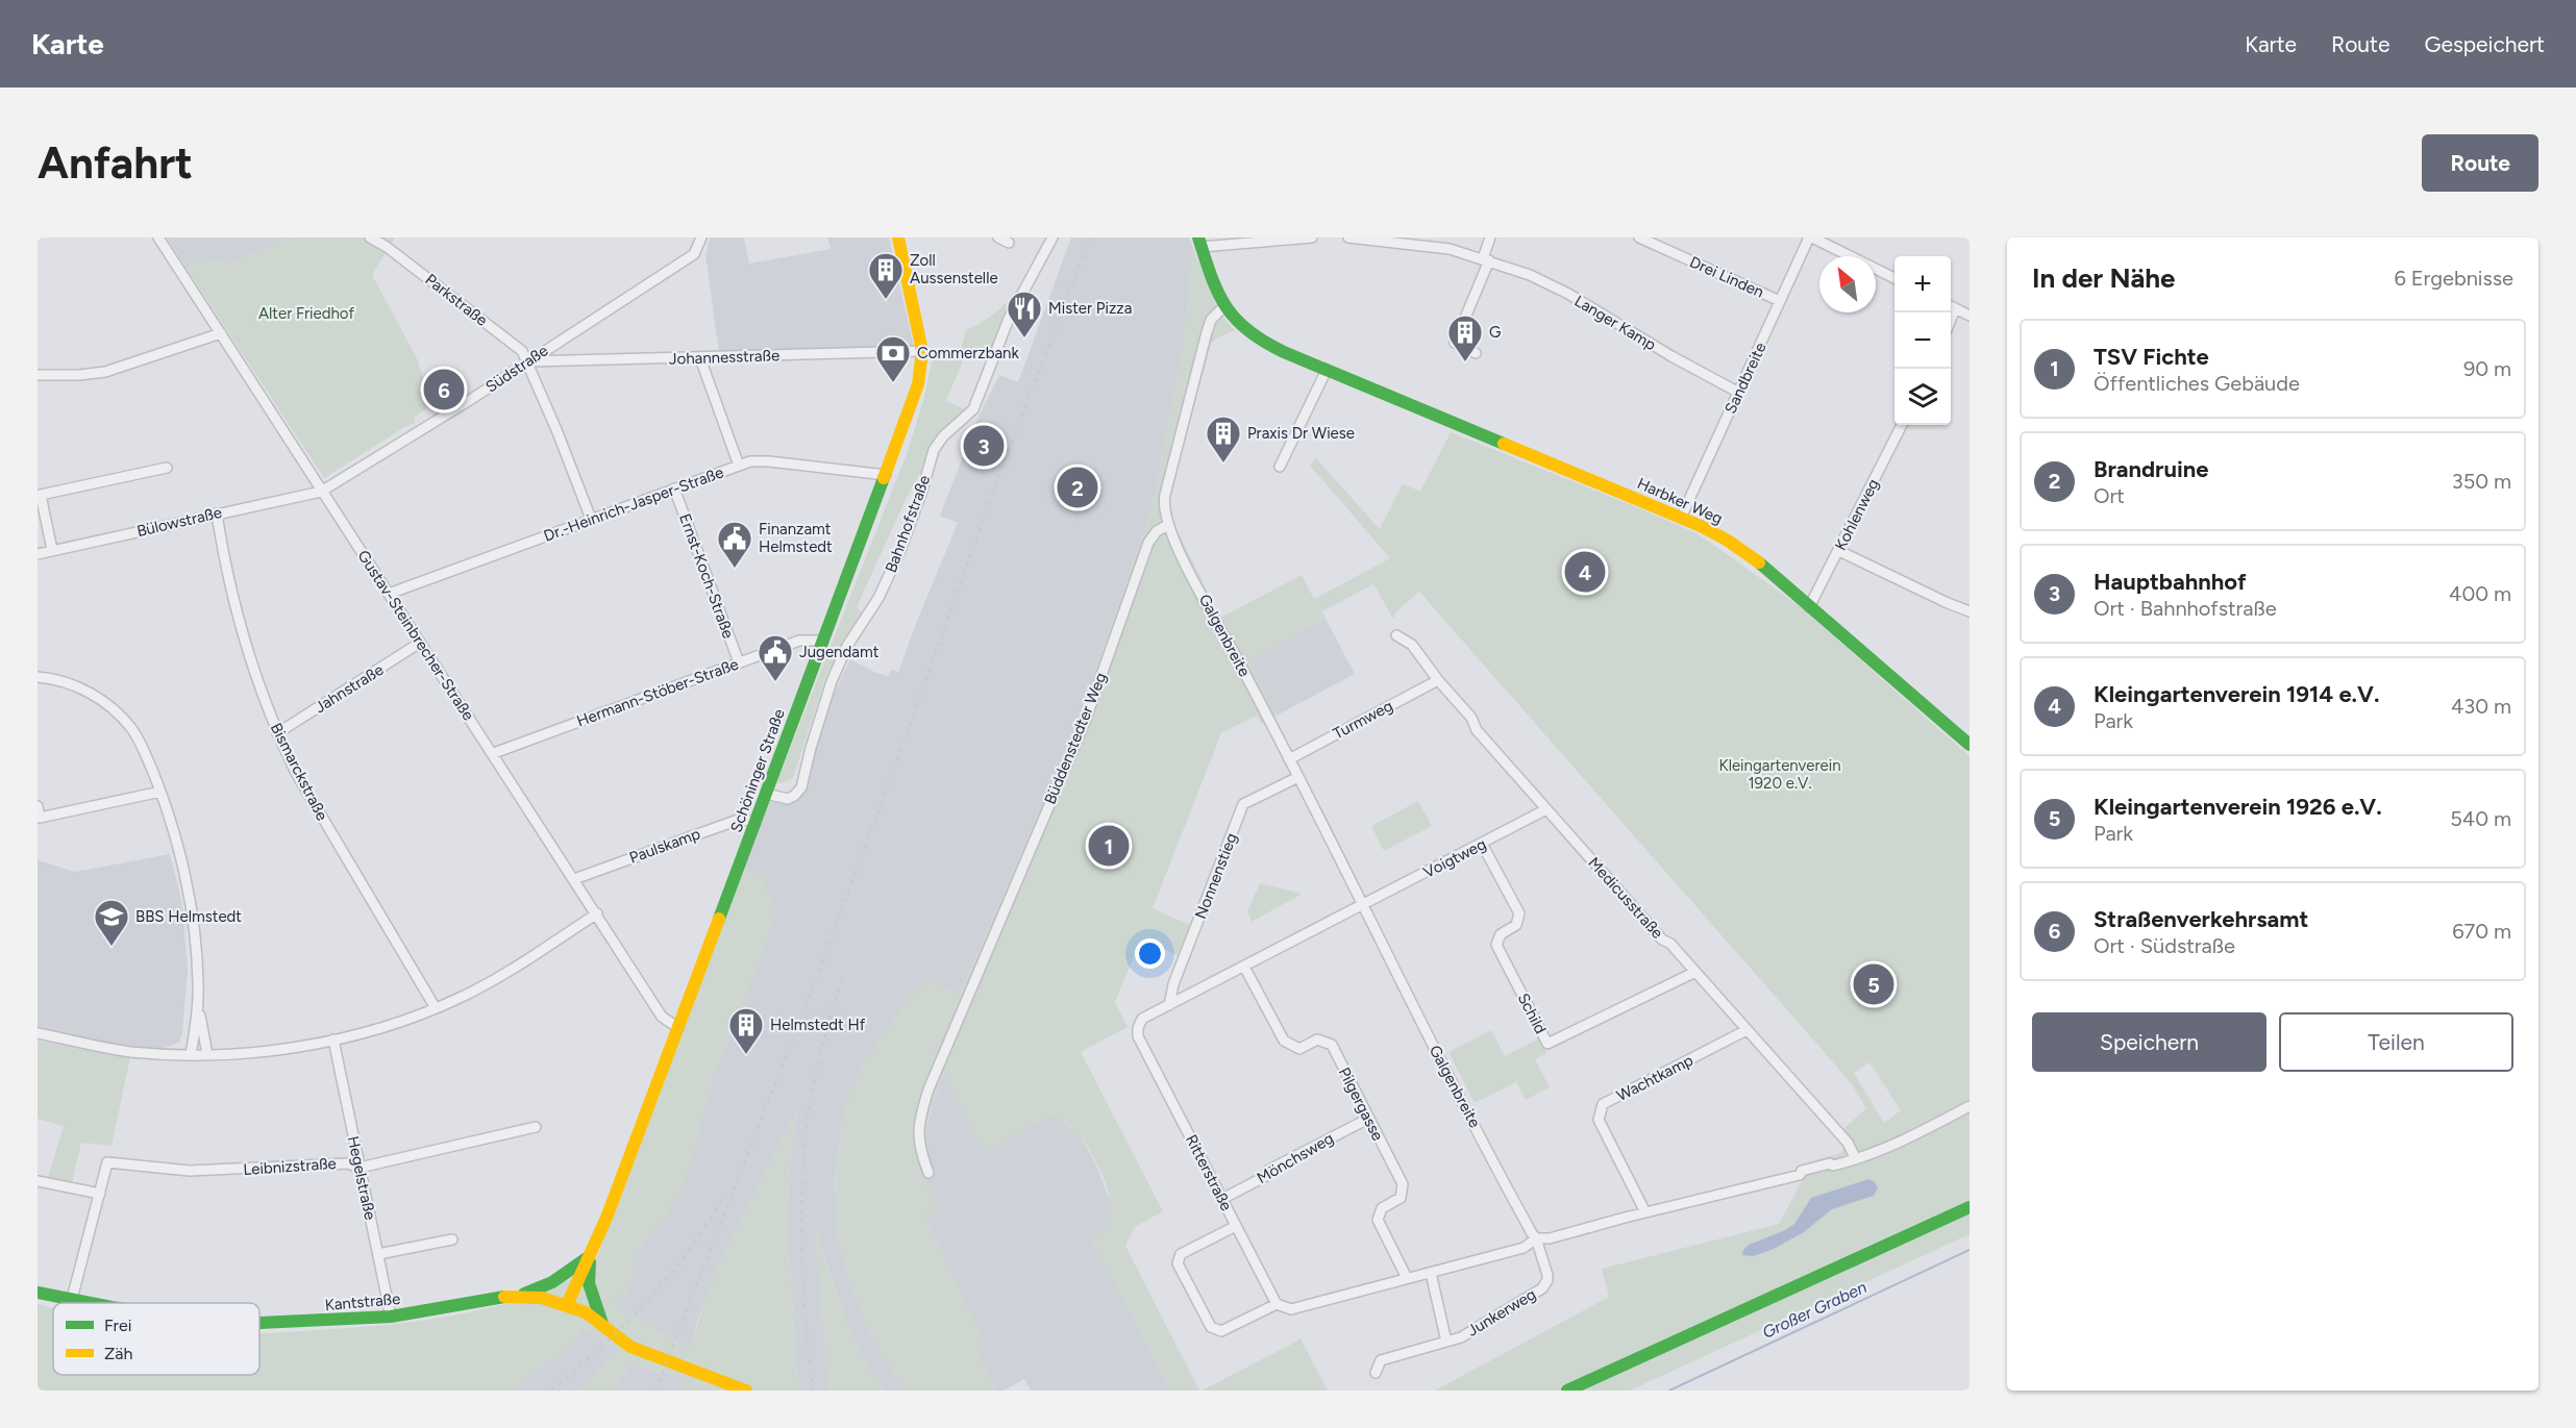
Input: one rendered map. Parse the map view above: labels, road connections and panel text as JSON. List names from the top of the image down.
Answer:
{
  "streets": {
    "main road": ["Harbker Weg", "Schöninger Straße", "Kantstraße"],
    "street": [
      "Drei Linden",
      "Parkstraße",
      "Langer Kamp",
      "Johannesstraße",
      "Südstraße",
      "Sandbreite",
      "Dr.-Heinrich-Jasper-Straße",
      "Kohlenweg",
      "Bülowstraße",
      "Bahnhofstraße",
      "Ernst-Koch-Straße",
      "Gustav-Steinbrecher-Straße",
      "Galgenbreite",
      "Jahnstraße",
      "Hermann-Stöber-Straße",
      "Turmweg",
      "Büddenstedter Weg",
      "Bismarckstraße",
      "Paulskamp",
      "Voigtweg",
      "Nonnenstieg",
      "Medicusstraße",
      "Schild",
      "Wachtkamp",
      "Pilgergasse",
      "Mönchsweg",
      "Leibnizstraße",
      "Ritterstraße",
      "Hegelstraße",
      "Junkerweg"
    ]
  },
  "crossings": [
    ["Drei Linden", "Sandbreite"],
    ["Parkstraße", "Johannesstraße"],
    ["Parkstraße", "Südstraße"],
    ["Langer Kamp", "Sandbreite"],
    ["Johannesstraße", "Südstraße"],
    ["Johannesstraße", "Schöninger Straße"],
    ["Südstraße", "Bülowstraße"],
    ["Südstraße", "Gustav-Steinbrecher-Straße"],
    ["Sandbreite", "Harbker Weg"],
    ["Harbker Weg", "Kohlenweg"],
    ["Dr.-Heinrich-Jasper-Straße", "Ernst-Koch-Straße"],
    ["Dr.-Heinrich-Jasper-Straße", "Gustav-Steinbrecher-Straße"],
    ["Dr.-Heinrich-Jasper-Straße", "Schöninger Straße"],
    ["Bülowstraße", "Gustav-Steinbrecher-Straße"],
    ["Bülowstraße", "Bismarckstraße"],
    ["Bahnhofstraße", "Schöninger Straße"],
    ["Ernst-Koch-Straße", "Hermann-Stöber-Straße"],
    ["Gustav-Steinbrecher-Straße", "Jahnstraße"],
    ["Gustav-Steinbrecher-Straße", "Hermann-Stöber-Straße"],
    ["Gustav-Steinbrecher-Straße", "Schöninger Straße"],
    ["Gustav-Steinbrecher-Straße", "Paulskamp"],
    ["Galgenbreite", "Turmweg"],
    ["Galgenbreite", "Büddenstedter Weg"],
    ["Galgenbreite", "Voigtweg"],
    ["Galgenbreite", "Nonnenstieg"],
    ["Galgenbreite", "Ritterstraße"],
    ["Galgenbreite", "Junkerweg"],
    ["Jahnstraße", "Bismarckstraße"],
    ["Hermann-Stöber-Straße", "Schöninger Straße"],
    ["Turmweg", "Medicusstraße"],
    ["Schöninger Straße", "Paulskamp"],
    ["Schöninger Straße", "Kantstraße"],
    ["Voigtweg", "Medicusstraße"],
    ["Voigtweg", "Schild"],
    ["Voigtweg", "Ritterstraße"],
    ["Nonnenstieg", "Ritterstraße"],
    ["Medicusstraße", "Schild"],
    ["Medicusstraße", "Wachtkamp"],
    ["Pilgergasse", "Mönchsweg"],
    ["Pilgergasse", "Ritterstraße"],
    ["Mönchsweg", "Ritterstraße"],
    ["Leibnizstraße", "Hegelstraße"],
    ["Hegelstraße", "Kantstraße"]
  ],
  "water": ["Großer Graben"],
  "parks": ["Alter Friedhof", "Kleingartenverein 1920 e.V."],
  "places": {
    "building": [
      "Zoll Aussenstelle",
      "G",
      "Praxis Dr Wiese",
      "Helmstedt Hf"
    ],
    "restaurant": ["Mister Pizza"],
    "bank": ["Commerzbank"],
    "public building": ["Finanzamt Helmstedt", "Jugendamt"],
    "school or university": ["BBS Helmstedt"]
  },
  "legend": ["Frei", "Zäh"],
  "north": "top left",
  "page": {
    "header": "Karte",
    "nav": ["Karte", "Route", "Gespeichert"],
    "buttons": [
      "Route",
      ["Speichern", "Teilen"]
    ],
    "title": "Anfahrt",
    "heading": ["In der Nähe", "6 Ergebnisse"],
    "map_buttons": ["+", "−"],
    "list": [
      {
        "mark": "1",
        "name": "TSV Fichte",
        "note": "Öffentliches Gebäude",
        "value": "90 m"
      },
      {
        "mark": "2",
        "name": "Brandruine",
        "note": "Ort",
        "value": "350 m"
      },
      {
        "mark": "3",
        "name": "Hauptbahnhof",
        "note": "Ort · Bahnhofstraße",
        "value": "400 m"
      },
      {
        "mark": "4",
        "name": "Kleingartenverein 1914 e.V.",
        "note": "Park",
        "value": "430 m"
      },
      {
        "mark": "5",
        "name": "Kleingartenverein 1926 e.V.",
        "note": "Park",
        "value": "540 m"
      },
      {
        "mark": "6",
        "name": "Straßenverkehrsamt",
        "note": "Ort · Südstraße",
        "value": "670 m"
      }
    ],
    "pins": [
      "6",
      "3",
      "2",
      "4",
      "1",
      "5"
    ]
  }
}
